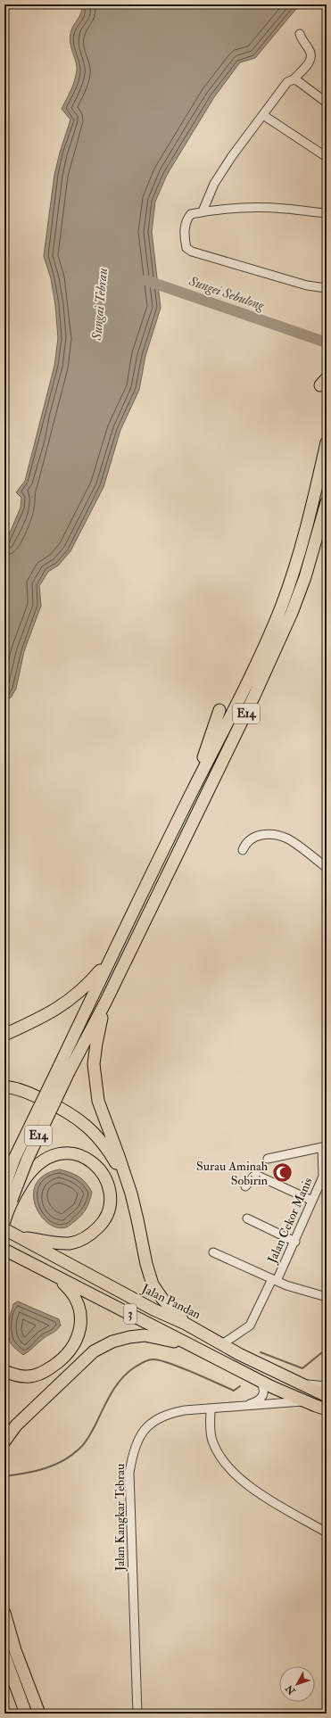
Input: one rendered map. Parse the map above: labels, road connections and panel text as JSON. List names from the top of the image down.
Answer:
{
  "streets": {
    "highway": ["E14", "Jalan Pandan", "3"],
    "street": ["Jalan Cekor Manis", "Jalan Kangkar Tebrau"]
  },
  "crossings": [
    ["Jalan Cekor Manis", "Jalan Pandan"],
    ["3", "Jalan Kangkar Tebrau"]
  ],
  "water": ["Sungei Sebulong", "Sungai Tebrau"],
  "places": {
    "mosque": ["Surau Aminah Sobirin"]
  },
  "north": "bottom left"
}
